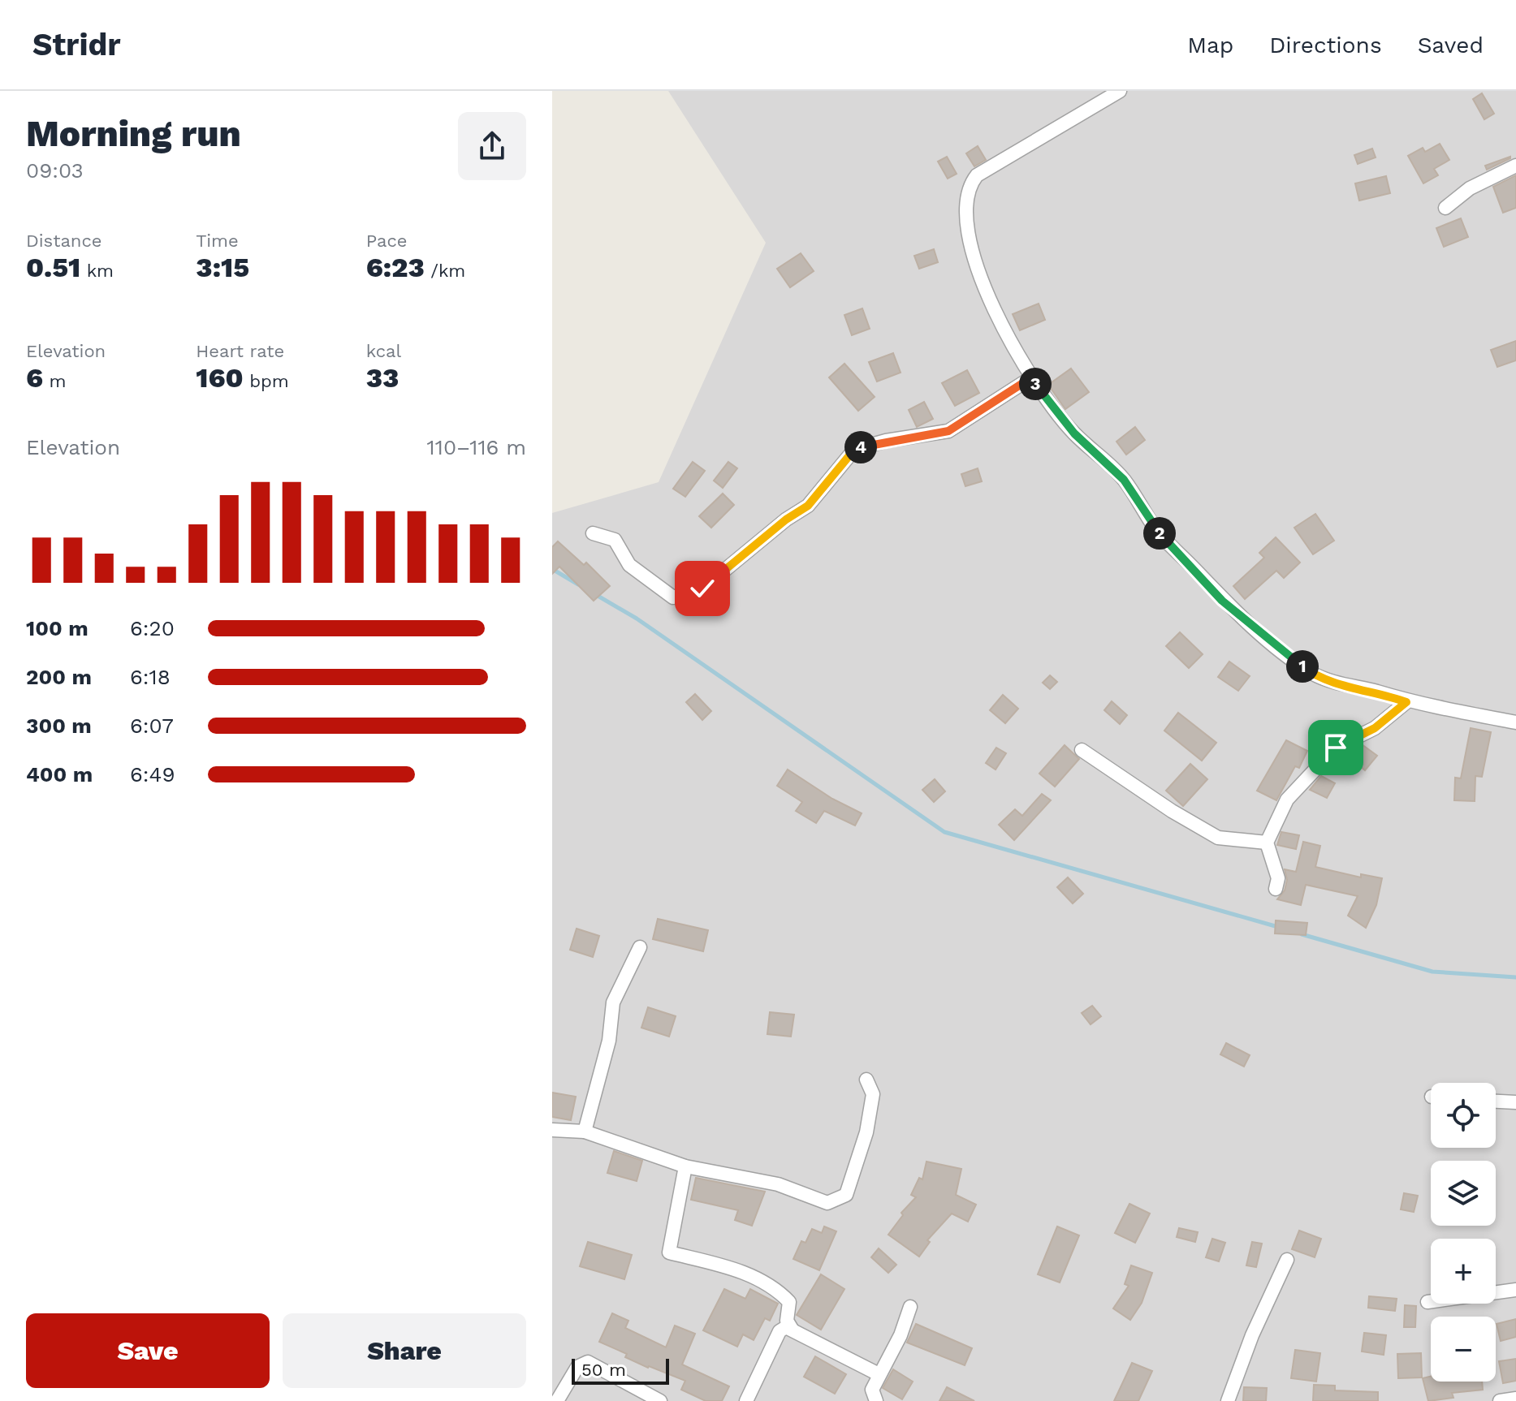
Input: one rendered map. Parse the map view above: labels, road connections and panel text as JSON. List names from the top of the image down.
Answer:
{
  "scale_bar": "50 m",
  "page": {
    "header": "Stridr",
    "nav": ["Map", "Directions", "Saved"],
    "heading": ["Morning run", "09:03"],
    "stats": [
      ["Distance", "0.51 km"],
      ["Time", "3:15"],
      ["Pace", "6:23 /km"],
      ["Elevation", "6 m"],
      ["Heart rate", "160 bpm"],
      ["kcal", "33"]
    ],
    "pins": [
      "3",
      "4",
      "2",
      "1"
    ],
    "chart": ["Elevation", "110–116 m"],
    "list": [
      {
        "name": "100 m",
        "note": "6:20"
      },
      {
        "name": "200 m",
        "note": "6:18"
      },
      {
        "name": "300 m",
        "note": "6:07"
      },
      {
        "name": "400 m",
        "note": "6:49"
      }
    ],
    "map_buttons": ["+", "−"],
    "buttons": ["Save", "Share"],
    "scale": "50 m"
  }
}
